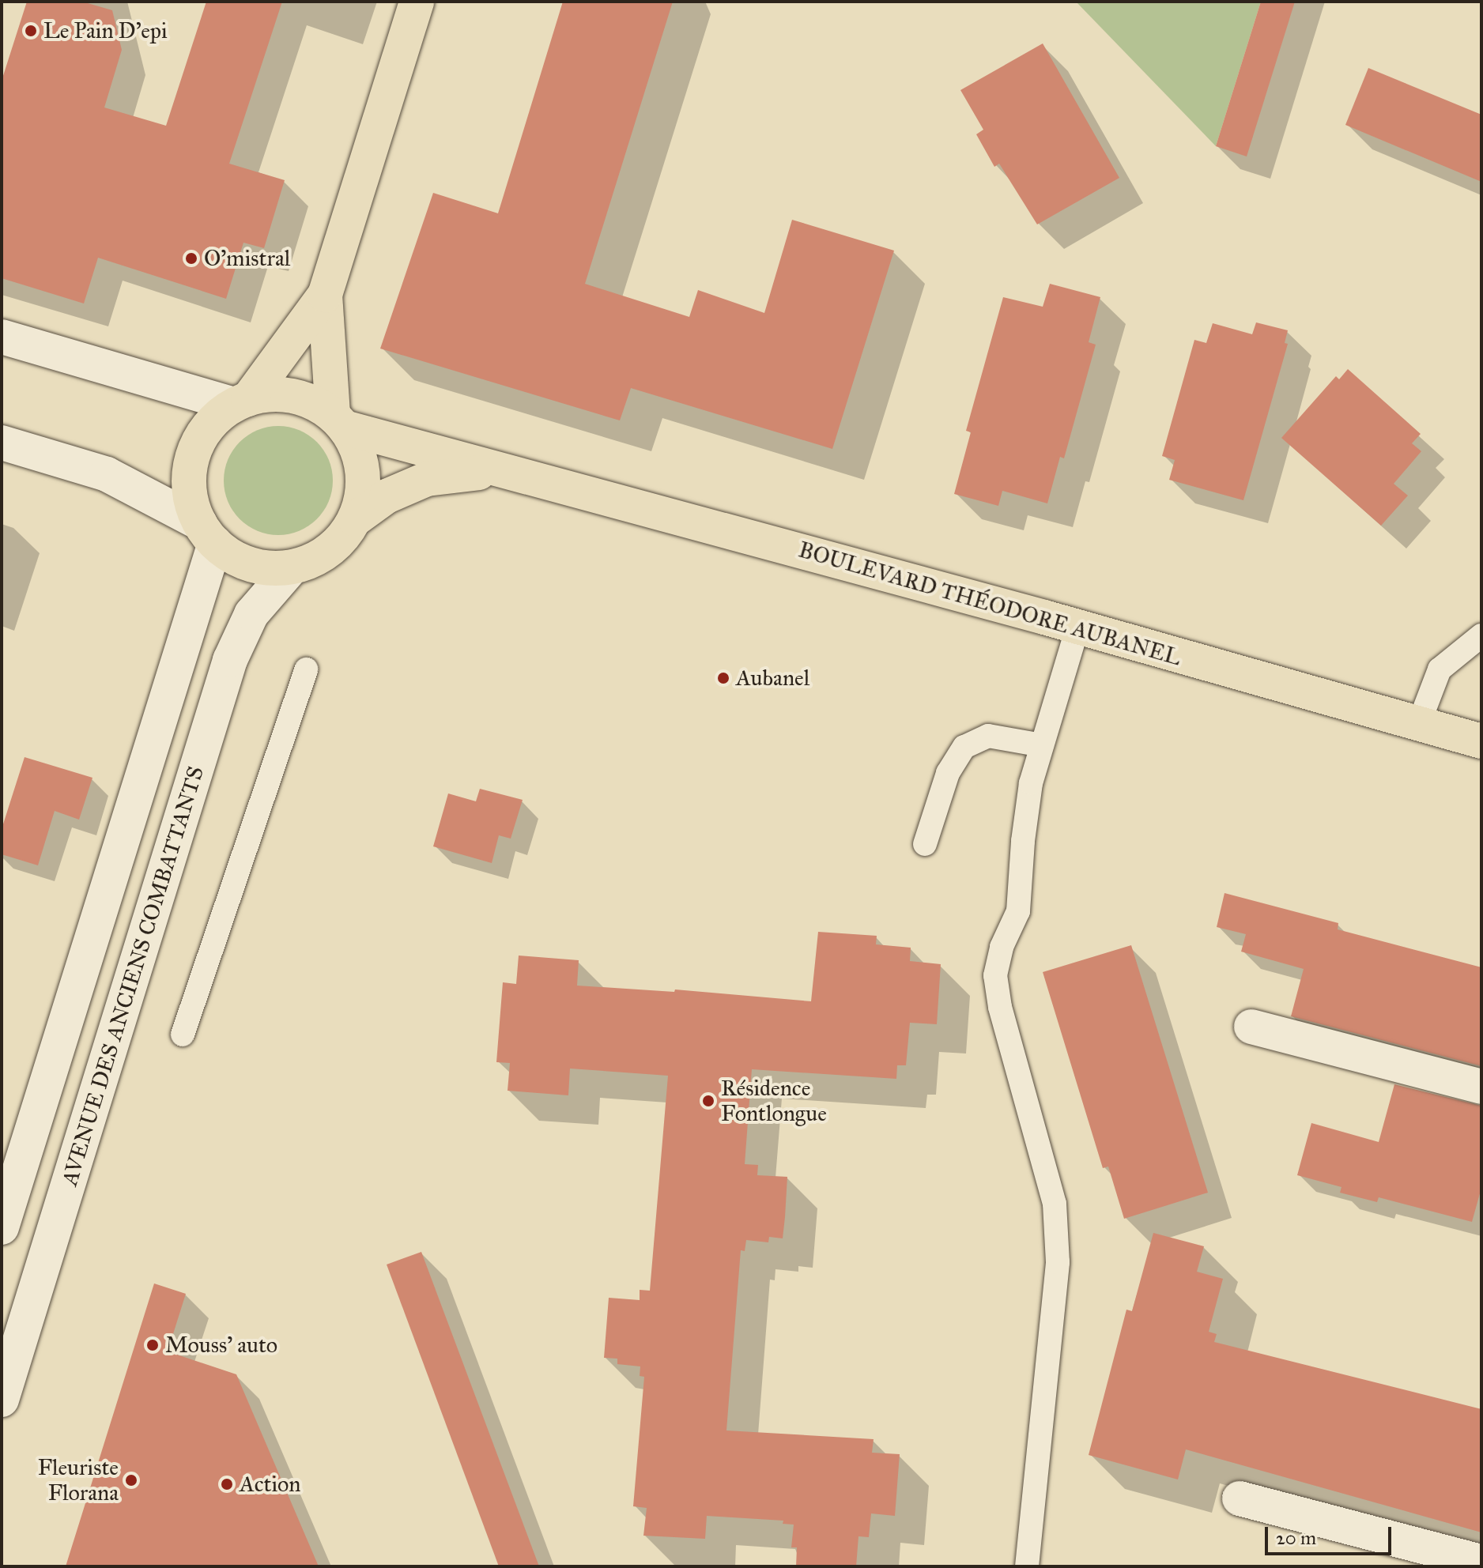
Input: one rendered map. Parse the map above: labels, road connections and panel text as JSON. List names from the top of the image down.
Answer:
{
  "streets": {
    "main road": ["BOULEVARD THÉODORE AUBANEL", "AVENUE DES ANCIENS COMBATTANTS"]
  },
  "crossings": [
    ["BOULEVARD THÉODORE AUBANEL", "AVENUE DES ANCIENS COMBATTANTS"]
  ],
  "places": [
    "Le Pain D'epi",
    "O'mistral",
    "Aubanel",
    "Résidence Fontlongue",
    "Mouss' auto",
    "Fleuriste Florana",
    "Action"
  ],
  "scale_bar": "20 m"
}
